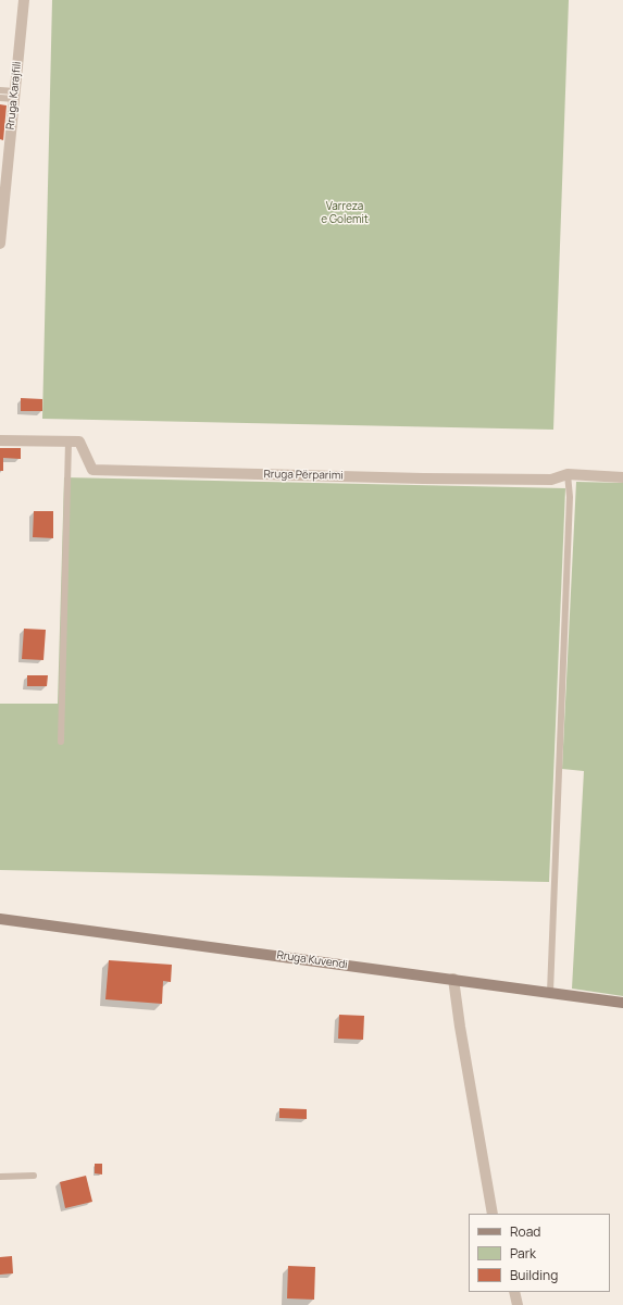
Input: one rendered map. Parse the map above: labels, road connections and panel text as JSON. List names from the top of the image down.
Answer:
{
  "streets": {
    "street": ["Rruga Karajfili", "Rruga Përparimi", "Rruga Kuvendi"]
  },
  "parks": ["Varreza e Golemit"],
  "legend": ["Road", "Park", "Building"]
}
